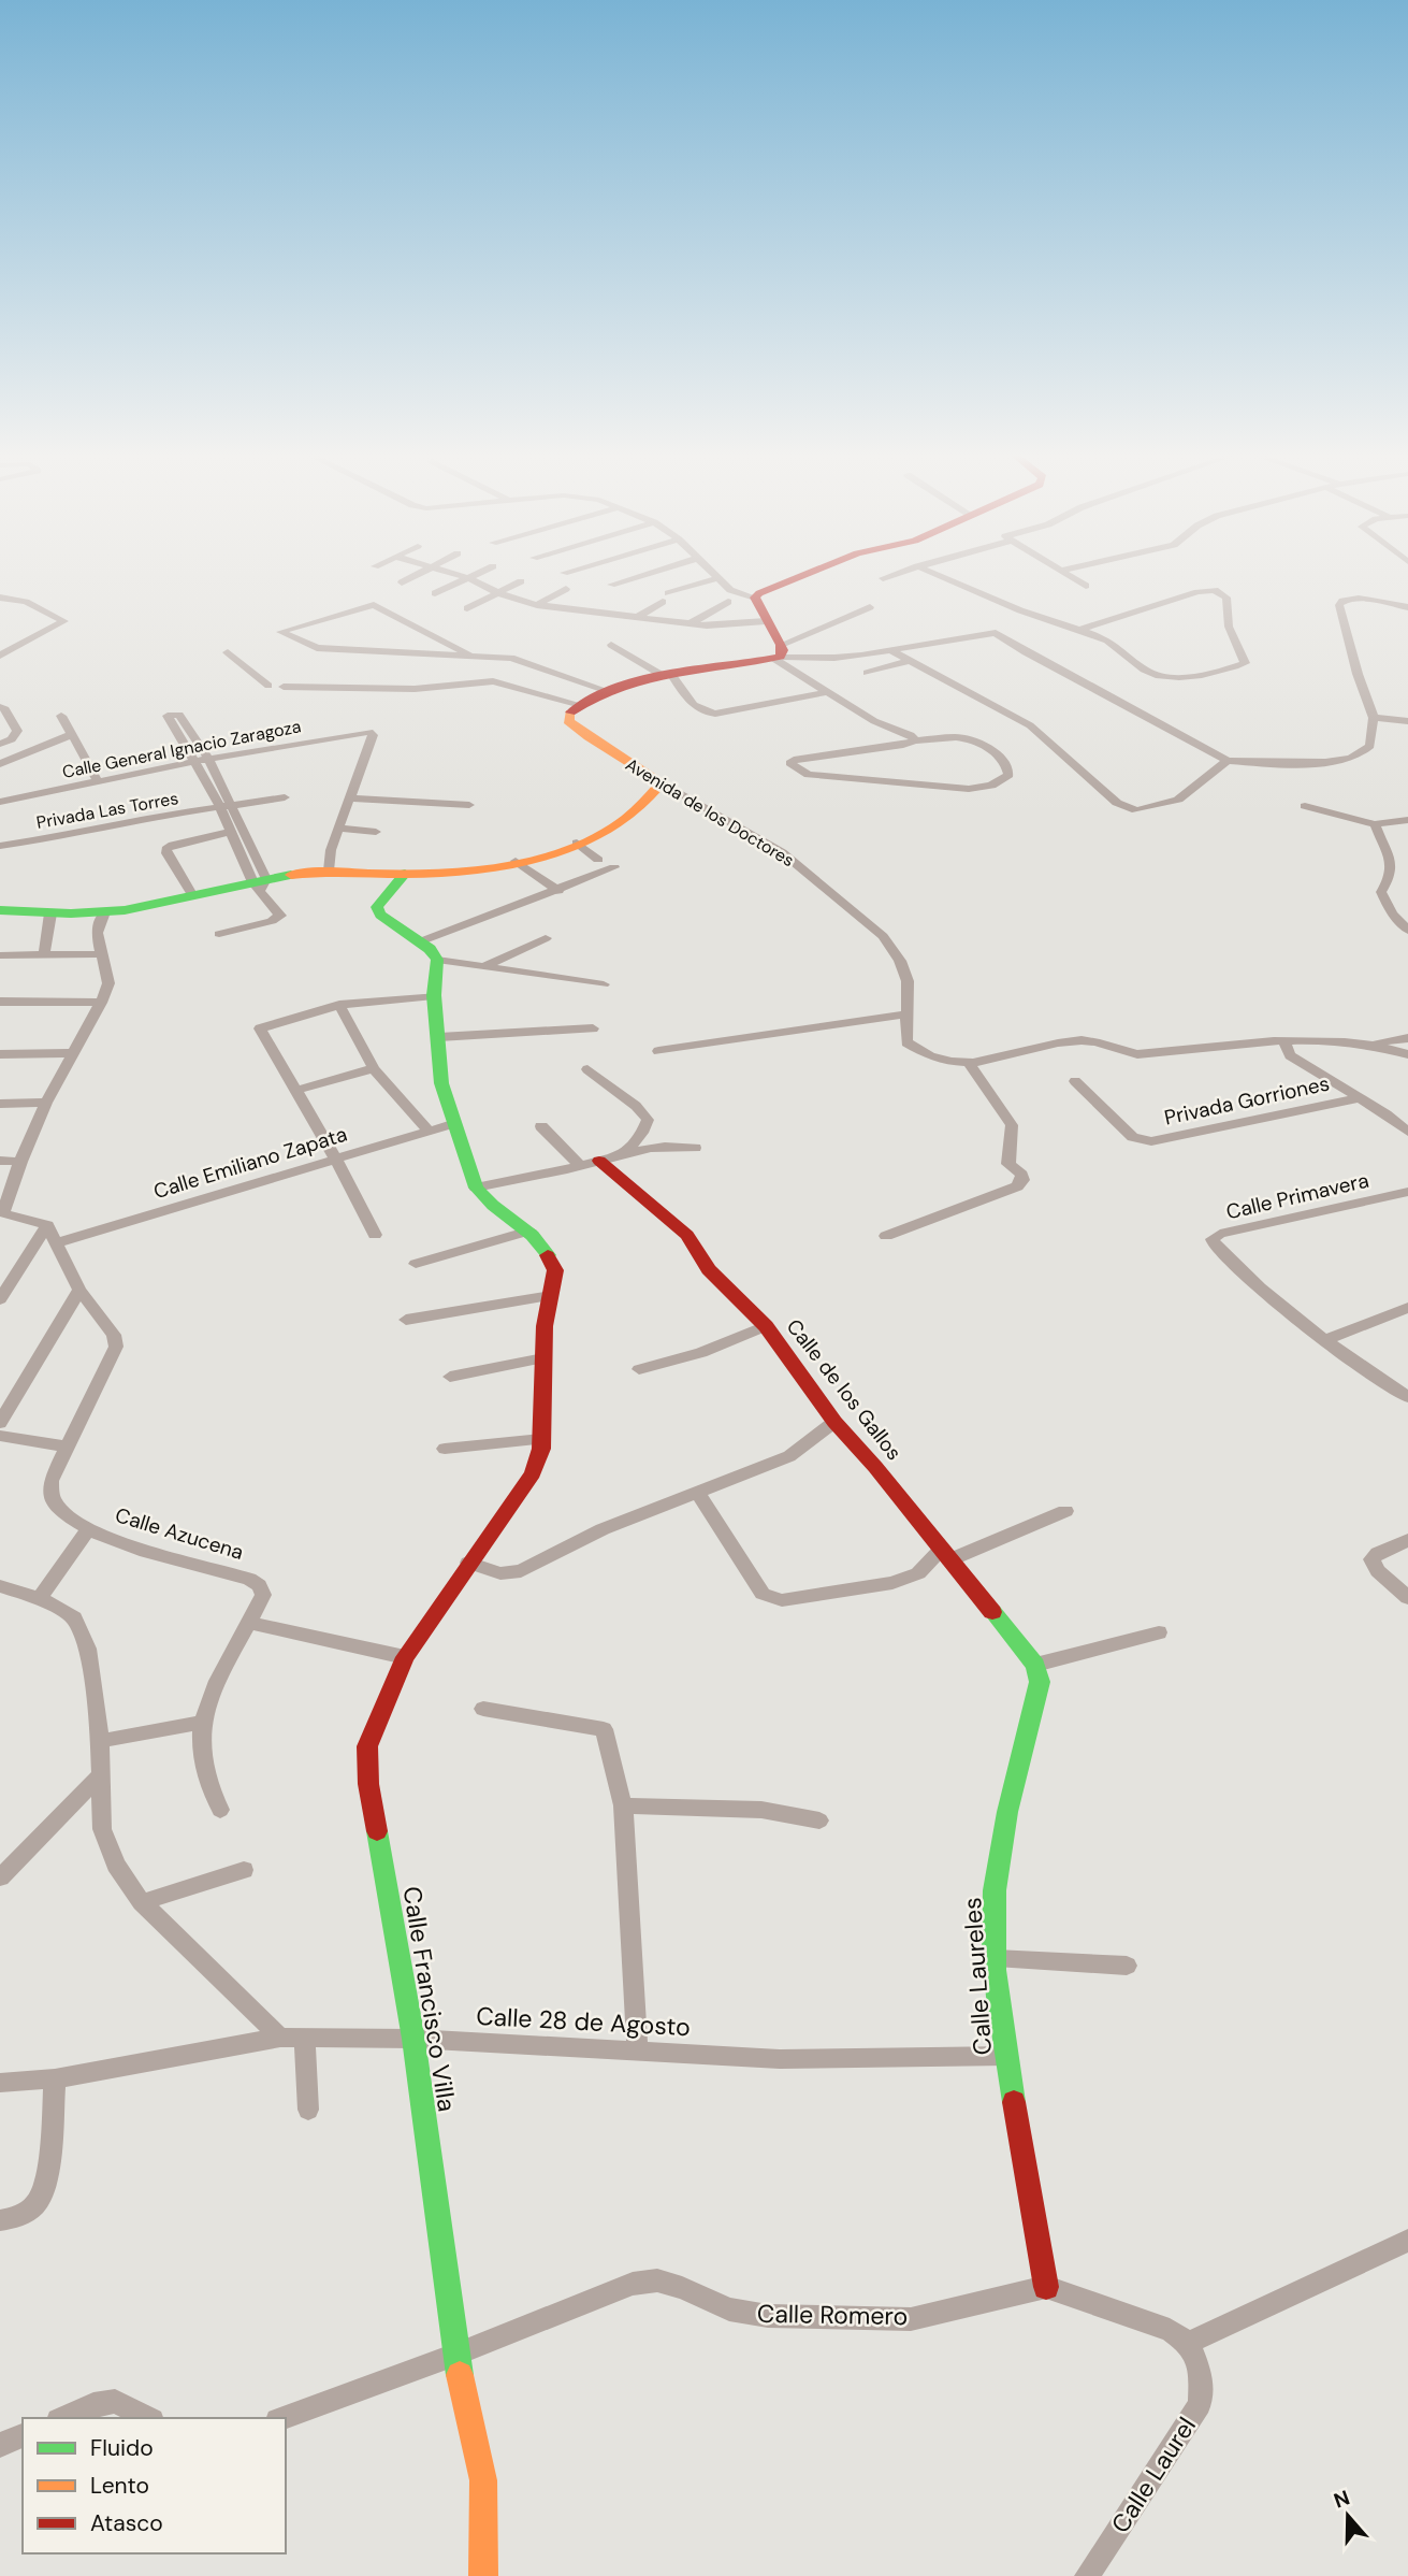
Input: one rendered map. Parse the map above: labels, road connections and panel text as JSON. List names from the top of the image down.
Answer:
{
  "streets": {
    "street": [
      "Calle General Ignacio Zaragoza",
      "Privada Las Torres",
      "Avenida de los Doctores",
      "Privada Gorriones",
      "Calle Emiliano Zapata",
      "Calle Primavera",
      "Calle de los Gallos",
      "Calle Azucena",
      "Calle Laureles",
      "Calle Francisco Villa",
      "Calle 28 de Agosto",
      "Calle Romero",
      "Calle Laurel"
    ]
  },
  "crossings": [
    ["Calle de los Gallos", "Calle Laureles"],
    ["Calle Laureles", "Calle 28 de Agosto"],
    ["Calle Laureles", "Calle Romero"],
    ["Calle Francisco Villa", "Calle 28 de Agosto"],
    ["Calle Francisco Villa", "Calle Romero"]
  ],
  "legend": ["Fluido", "Lento", "Atasco"],
  "north": "top"
}
